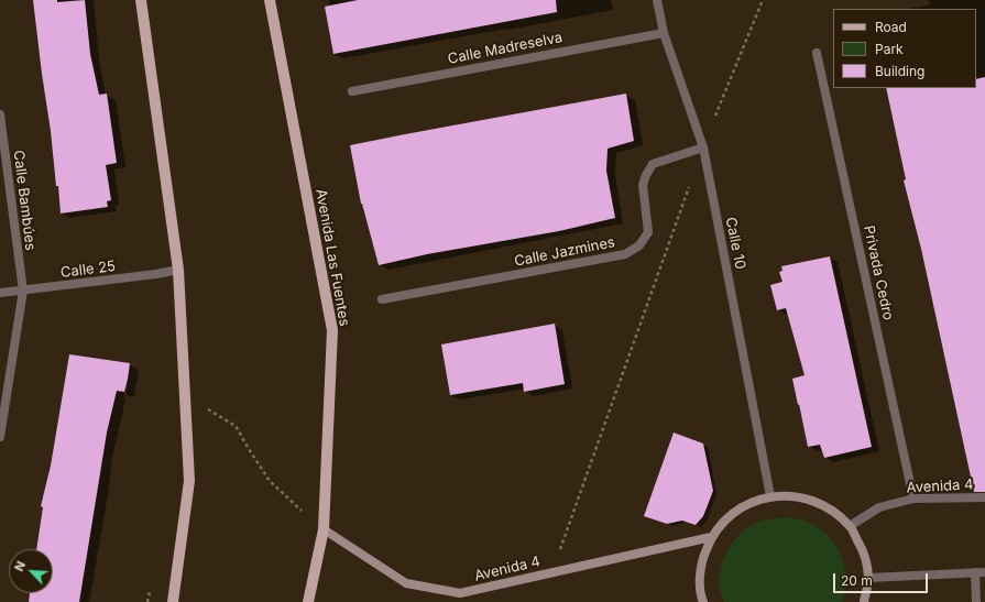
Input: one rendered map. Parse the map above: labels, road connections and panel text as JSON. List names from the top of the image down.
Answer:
{
  "streets": {
    "main road": ["Avenida Las Fuentes", "Avenida 4"],
    "street": [
      "Calle Madreselva",
      "Calle Bambúes",
      "Calle 10",
      "Calle Jazmines",
      "Calle 25",
      "Privada Cedro"
    ]
  },
  "crossings": [
    ["Calle Madreselva", "Calle 10"],
    ["Calle Bambúes", "Calle 25"],
    ["Calle 10", "Calle Jazmines"],
    ["Avenida Las Fuentes", "Avenida 4"],
    ["Privada Cedro", "Avenida 4"]
  ],
  "legend": ["Road", "Park", "Building"],
  "scale_bar": "20 m",
  "north": "top left"
}
